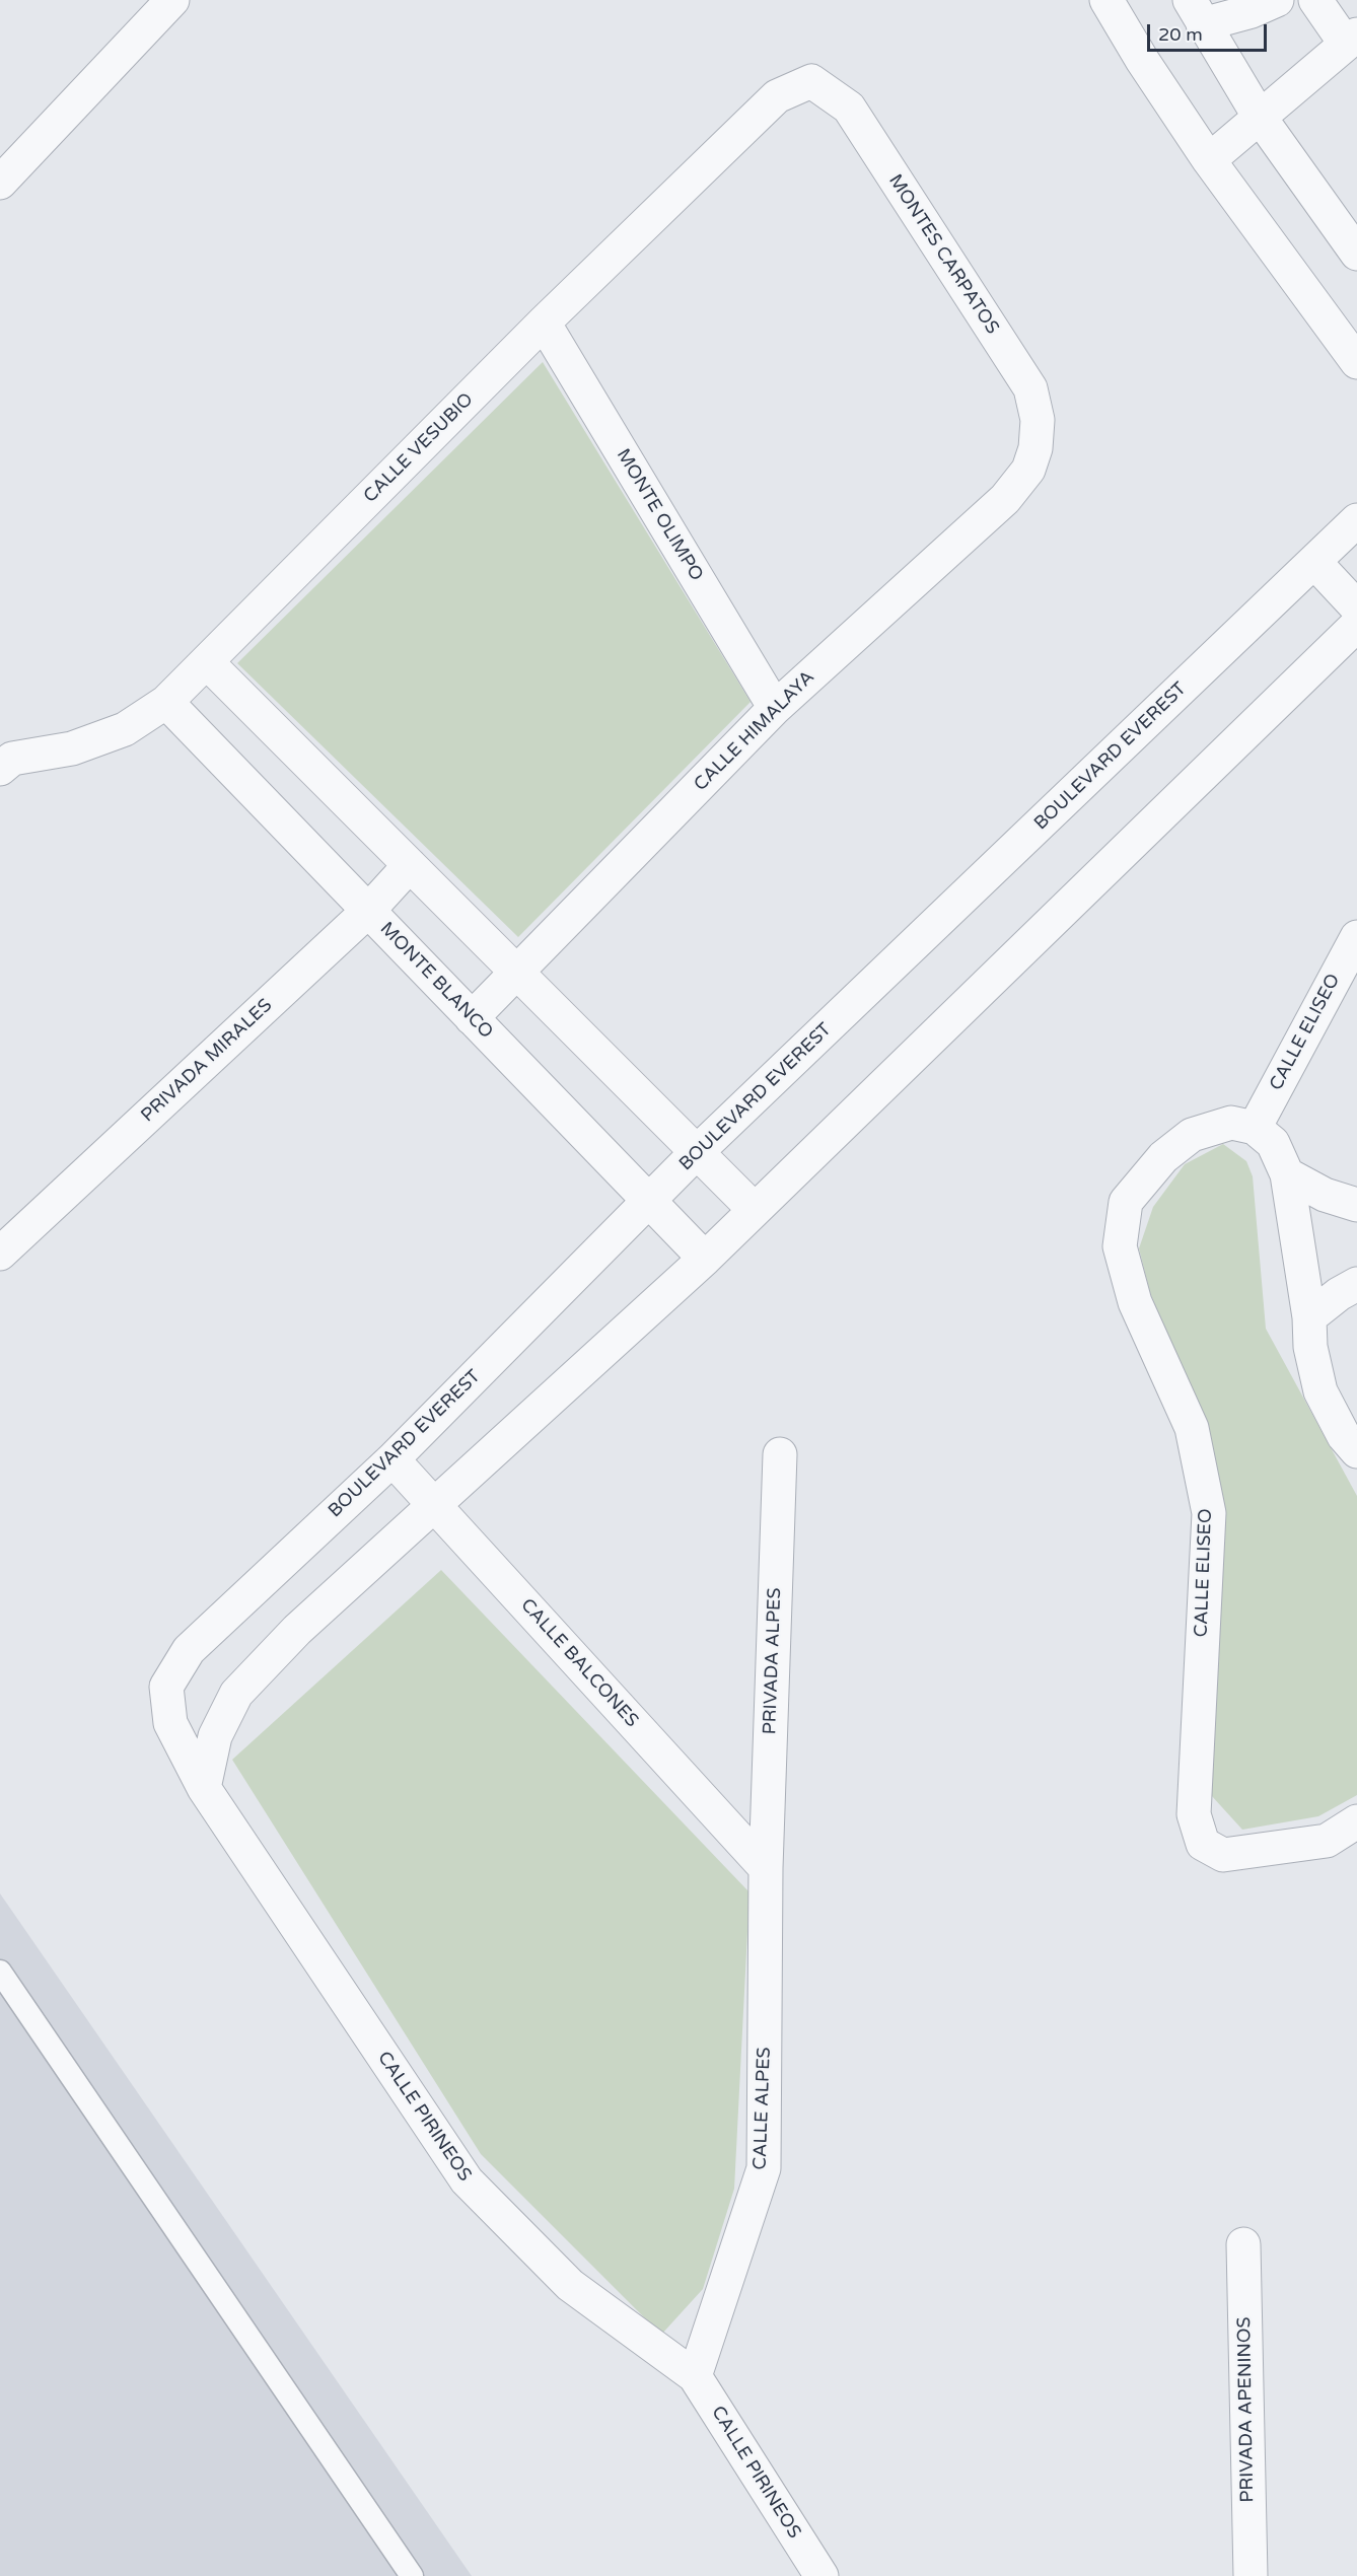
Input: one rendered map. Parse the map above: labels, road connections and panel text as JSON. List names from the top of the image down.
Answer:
{
  "streets": {
    "street": [
      "MONTES CARPATOS",
      "CALLE VESUBIO",
      "MONTE OLIMPO",
      "CALLE HIMALAYA",
      "BOULEVARD EVEREST",
      "MONTE BLANCO",
      "CALLE ELISEO",
      "PRIVADA MIRALES",
      "PRIVADA ALPES",
      "CALLE BALCONES",
      "CALLE ALPES",
      "CALLE PIRINEOS",
      "PRIVADA APENINOS"
    ]
  },
  "crossings": [
    ["MONTES CARPATOS", "CALLE VESUBIO"],
    ["MONTES CARPATOS", "CALLE HIMALAYA"],
    ["CALLE VESUBIO", "MONTE OLIMPO"],
    ["CALLE VESUBIO", "MONTE BLANCO"],
    ["MONTE OLIMPO", "CALLE HIMALAYA"],
    ["CALLE HIMALAYA", "MONTE BLANCO"],
    ["BOULEVARD EVEREST", "MONTE BLANCO"],
    ["BOULEVARD EVEREST", "CALLE BALCONES"],
    ["BOULEVARD EVEREST", "CALLE PIRINEOS"],
    ["MONTE BLANCO", "PRIVADA MIRALES"],
    ["PRIVADA ALPES", "CALLE BALCONES"],
    ["PRIVADA ALPES", "CALLE ALPES"],
    ["CALLE BALCONES", "CALLE ALPES"],
    ["CALLE ALPES", "CALLE PIRINEOS"]
  ],
  "scale_bar": "20 m"
}
